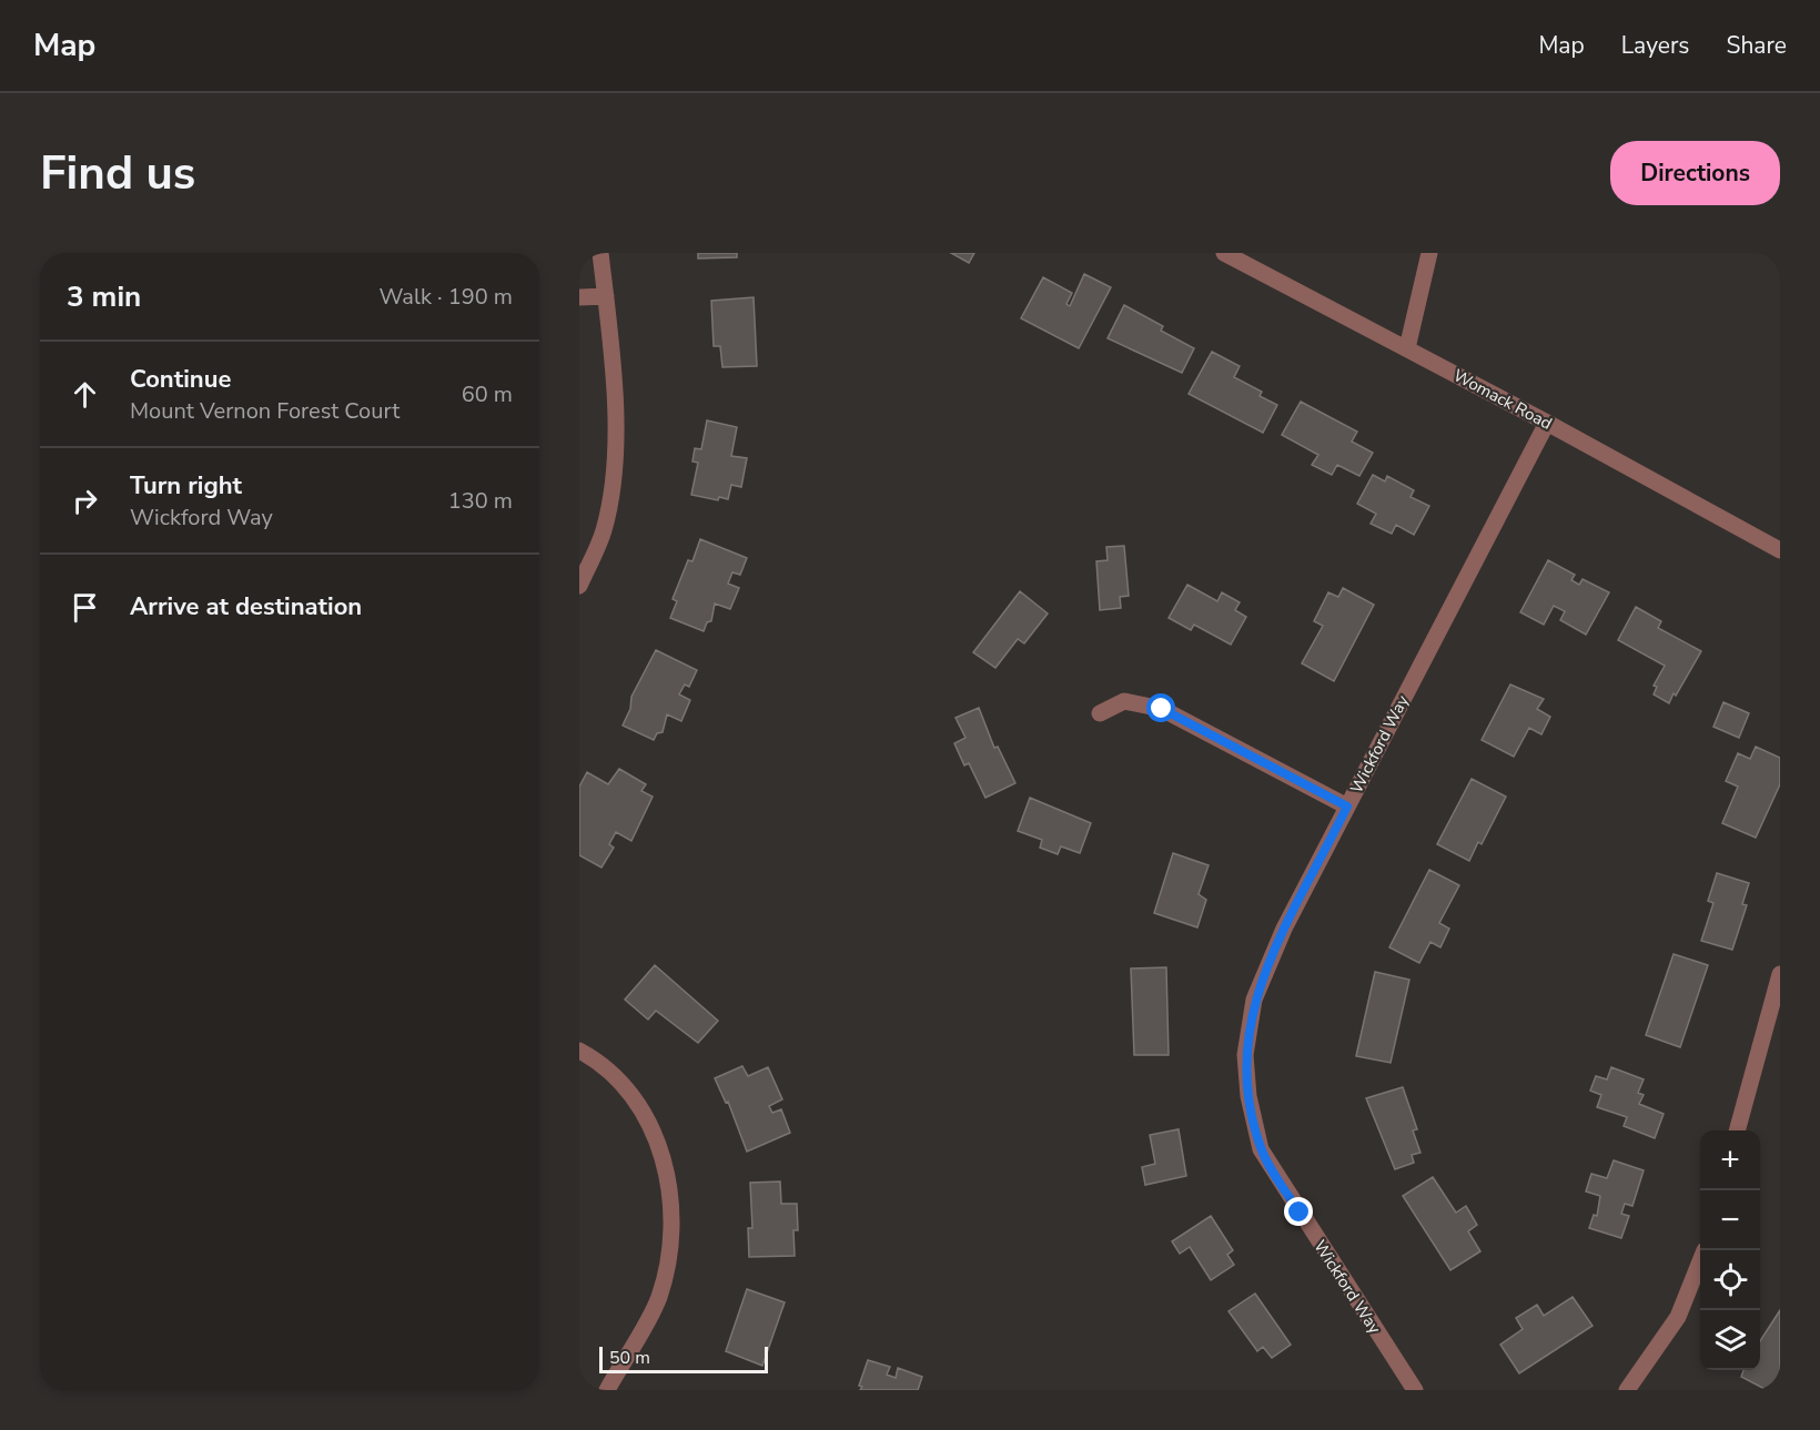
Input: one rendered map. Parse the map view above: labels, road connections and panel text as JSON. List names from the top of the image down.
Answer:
{
  "streets": {
    "street": ["Womack Road", "Wickford Way"]
  },
  "crossings": [
    ["Womack Road", "Wickford Way"]
  ],
  "scale_bar": "50 m",
  "page": {
    "header": "Map",
    "nav": ["Map", "Layers", "Share"],
    "buttons": "Directions",
    "title": "Find us",
    "heading": ["3 min", "Walk · 190 m"],
    "list": [
      ["Continue", "Mount Vernon Forest Court", "60 m"],
      ["Turn right", "Wickford Way", "130 m"],
      "Arrive at destination"
    ],
    "map_buttons": ["+", "−"],
    "scale": "50 m"
  }
}
